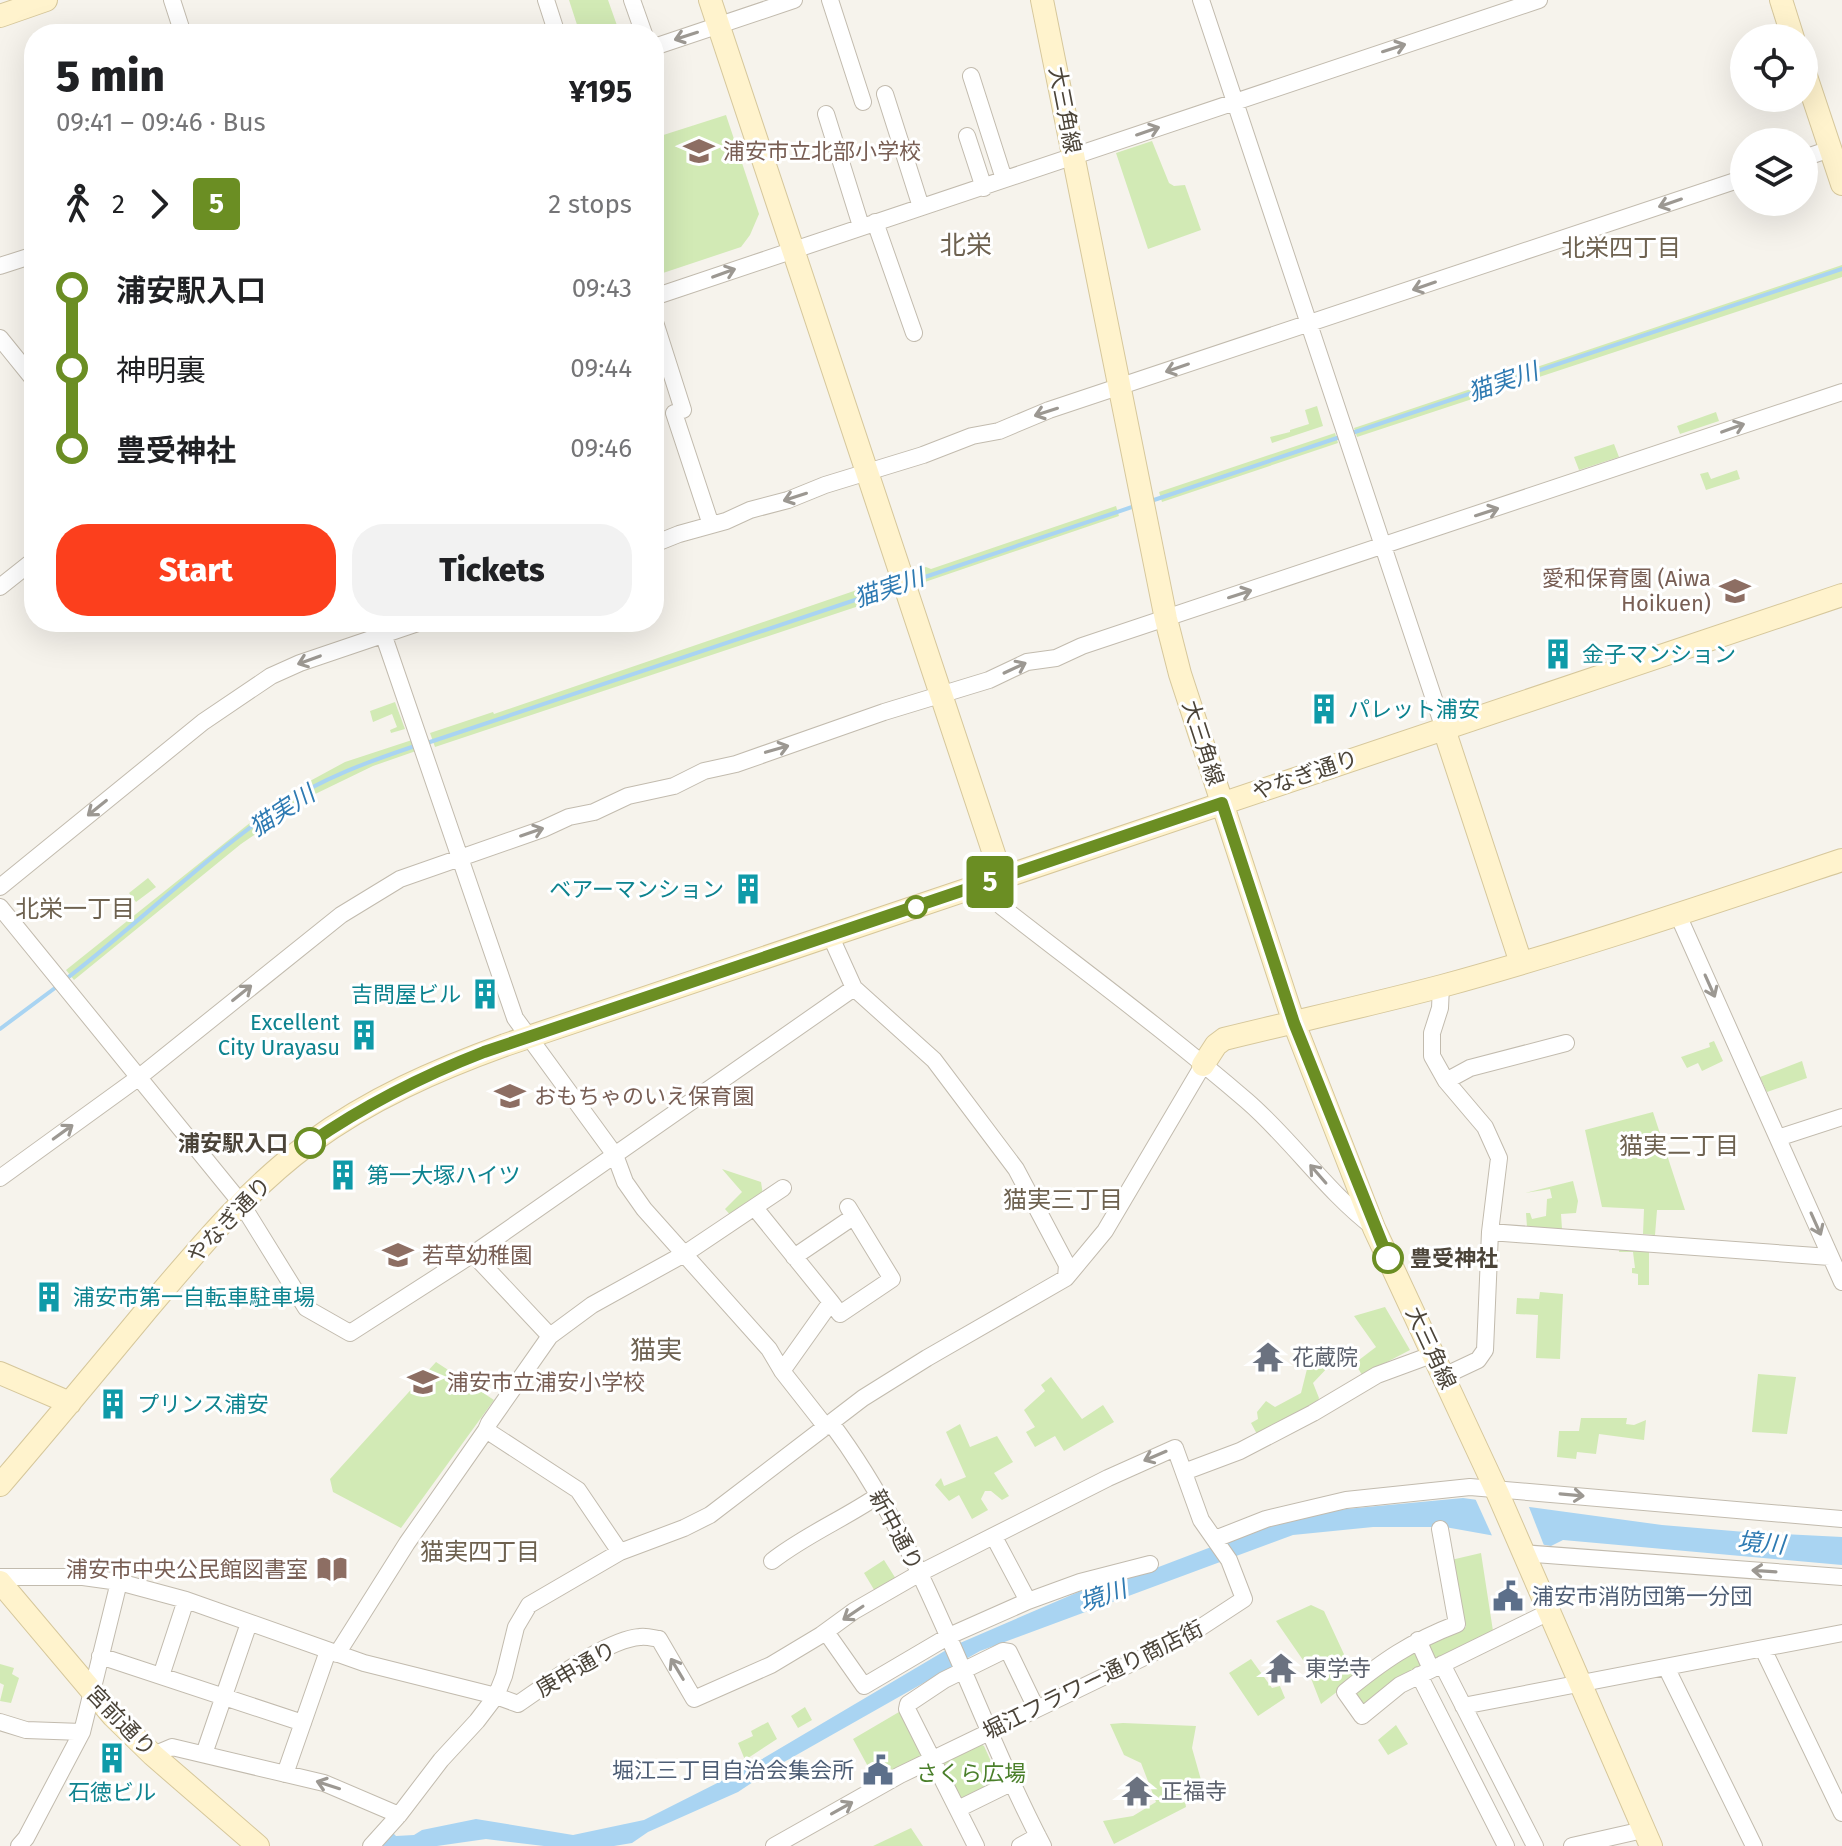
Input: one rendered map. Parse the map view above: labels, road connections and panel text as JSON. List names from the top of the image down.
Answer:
{
  "streets": {
    "street": [
      "大三角線",
      "やなぎ通り",
      "新中通り",
      "庚申通り",
      "堀江フラワー通り商店街",
      "宮前通り"
    ]
  },
  "crossings": [
    ["大三角線", "やなぎ通り"],
    ["やなぎ通り", "新中通り"]
  ],
  "one_way": ["庚申通り"],
  "districts": [
    "北栄",
    "北栄四丁目",
    "北栄一丁目",
    "猫実二丁目",
    "猫実三丁目",
    "猫実",
    "猫実四丁目"
  ],
  "water": ["猫実川", "境川"],
  "parks": ["さくら広場"],
  "places": {
    "school or university": [
      "浦安市立北部小学校",
      "愛和保育園 (Aiwa Hoikuen)",
      "おもちゃのいえ保育園",
      "若草幼稚園",
      "浦安市立浦安小学校"
    ],
    "building": [
      "金子マンション",
      "パレット浦安",
      "ベアーマンション",
      "吉問屋ビル",
      "Excellent City Urayasu",
      "第一大塚ハイツ",
      "浦安市第一自転車駐車場",
      "プリンス浦安",
      "石徳ビル"
    ],
    "other": ["浦安駅入口", "豊受神社"],
    "temple": ["花蔵院", "東学寺", "正福寺"],
    "library": ["浦安市中央公民館図書室"],
    "public building": ["浦安市消防団第一分団", "堀江三丁目自治会集会所"]
  },
  "lines": ["bus line 5"],
  "page": {
    "on_map": "5",
    "heading": ["5 min", "09:41 – 09:46 · Bus", "¥195"],
    "legs": ["2", "5", "2 stops"],
    "list": [
      {
        "name": "浦安駅入口",
        "value": "09:43"
      },
      {
        "name": "神明裏",
        "value": "09:44"
      },
      {
        "name": "豊受神社",
        "value": "09:46"
      }
    ],
    "buttons": ["Start", "Tickets"]
  }
}
